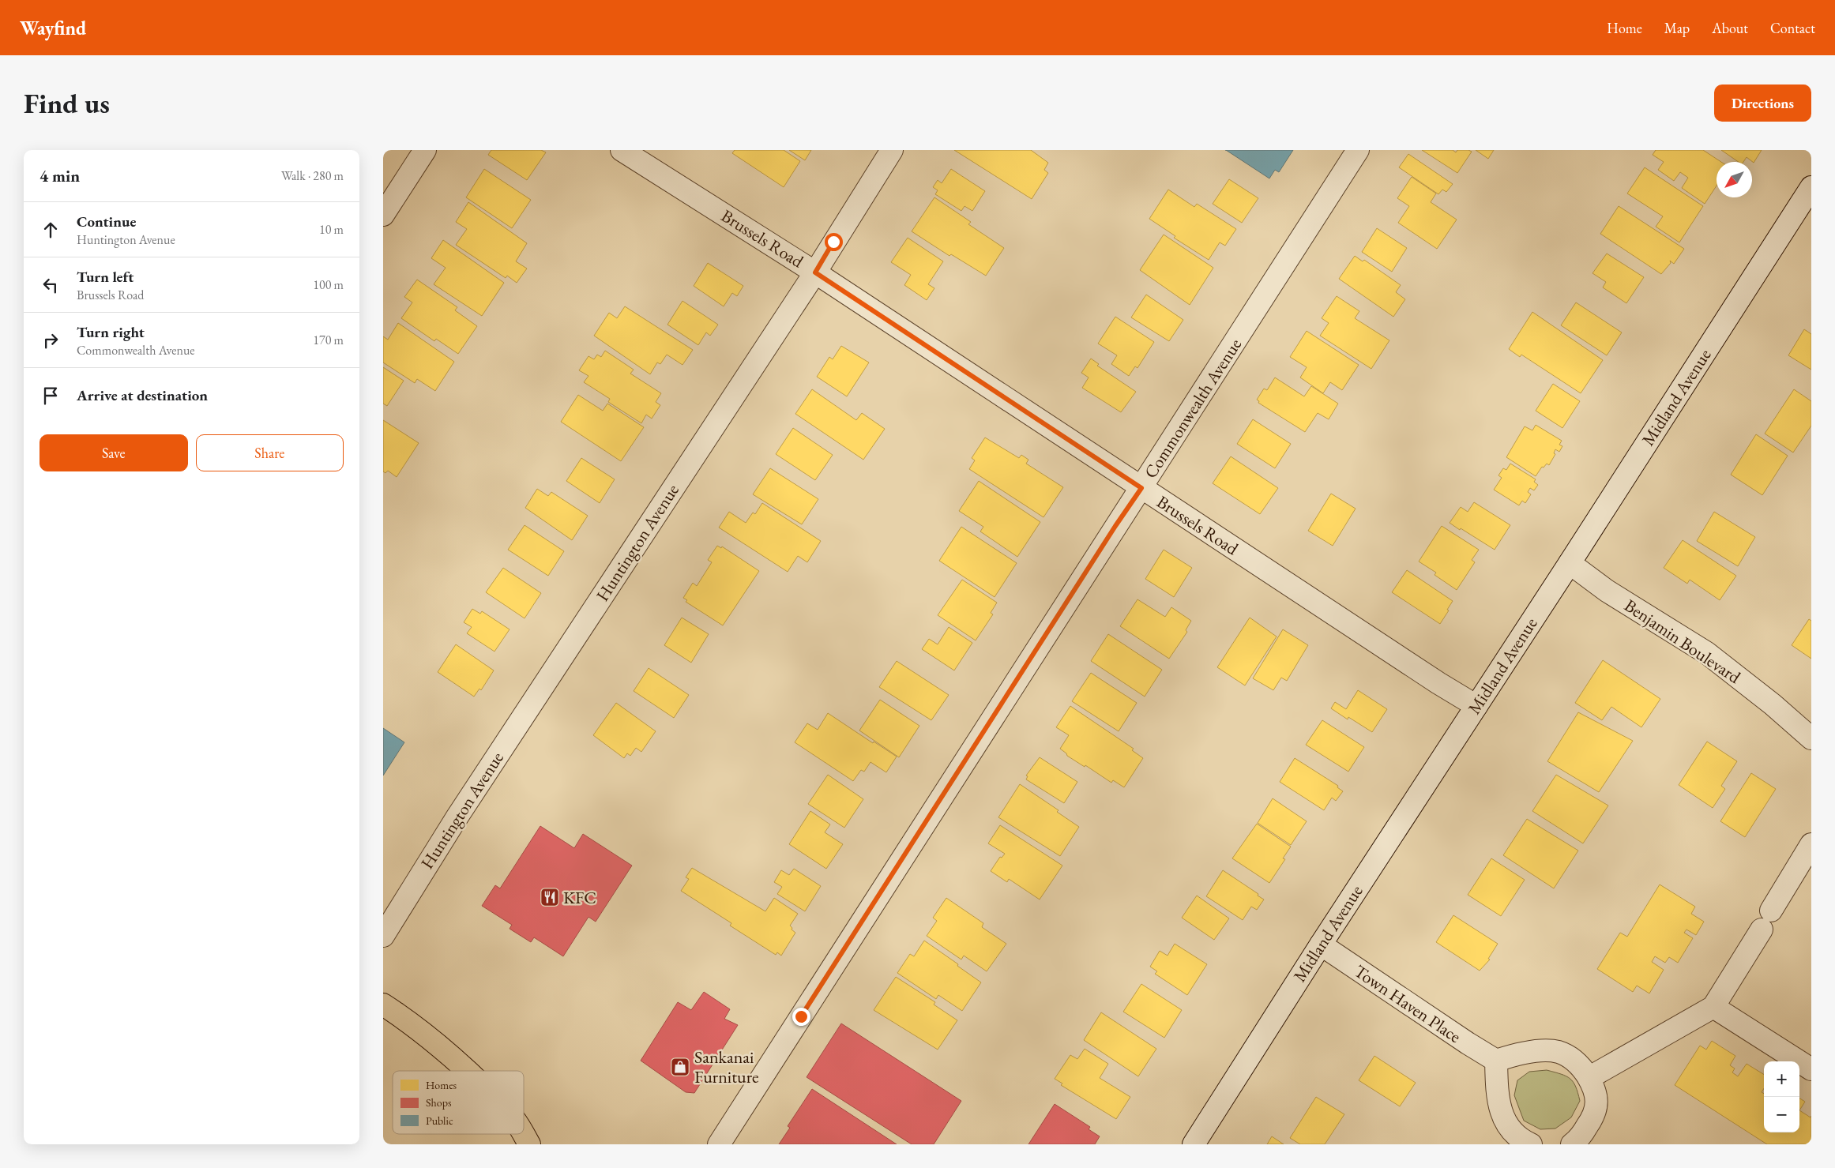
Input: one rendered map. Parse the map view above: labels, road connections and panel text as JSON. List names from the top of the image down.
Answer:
{
  "streets": {
    "street": [
      "Brussels Road",
      "Midland Avenue",
      "Commonwealth Avenue",
      "Huntington Avenue",
      "Benjamin Boulevard",
      "Town Haven Place"
    ]
  },
  "crossings": [
    ["Brussels Road", "Midland Avenue"],
    ["Brussels Road", "Commonwealth Avenue"],
    ["Brussels Road", "Huntington Avenue"],
    ["Midland Avenue", "Benjamin Boulevard"],
    ["Midland Avenue", "Town Haven Place"]
  ],
  "places": {
    "restaurant": ["KFC"],
    "shop": ["Sankanai Furniture"]
  },
  "legend": ["Homes", "Shops", "Public"],
  "north": "bottom left",
  "page": {
    "header": "Wayfind",
    "nav": [
      "Home",
      "Map",
      "About",
      "Contact"
    ],
    "buttons": [
      "Directions",
      ["Save", "Share"]
    ],
    "title": "Find us",
    "heading": ["4 min", "Walk · 280 m"],
    "list": [
      ["Continue", "Huntington Avenue", "10 m"],
      ["Turn left", "Brussels Road", "100 m"],
      ["Turn right", "Commonwealth Avenue", "170 m"],
      "Arrive at destination"
    ],
    "map_buttons": ["+", "−"]
  }
}
